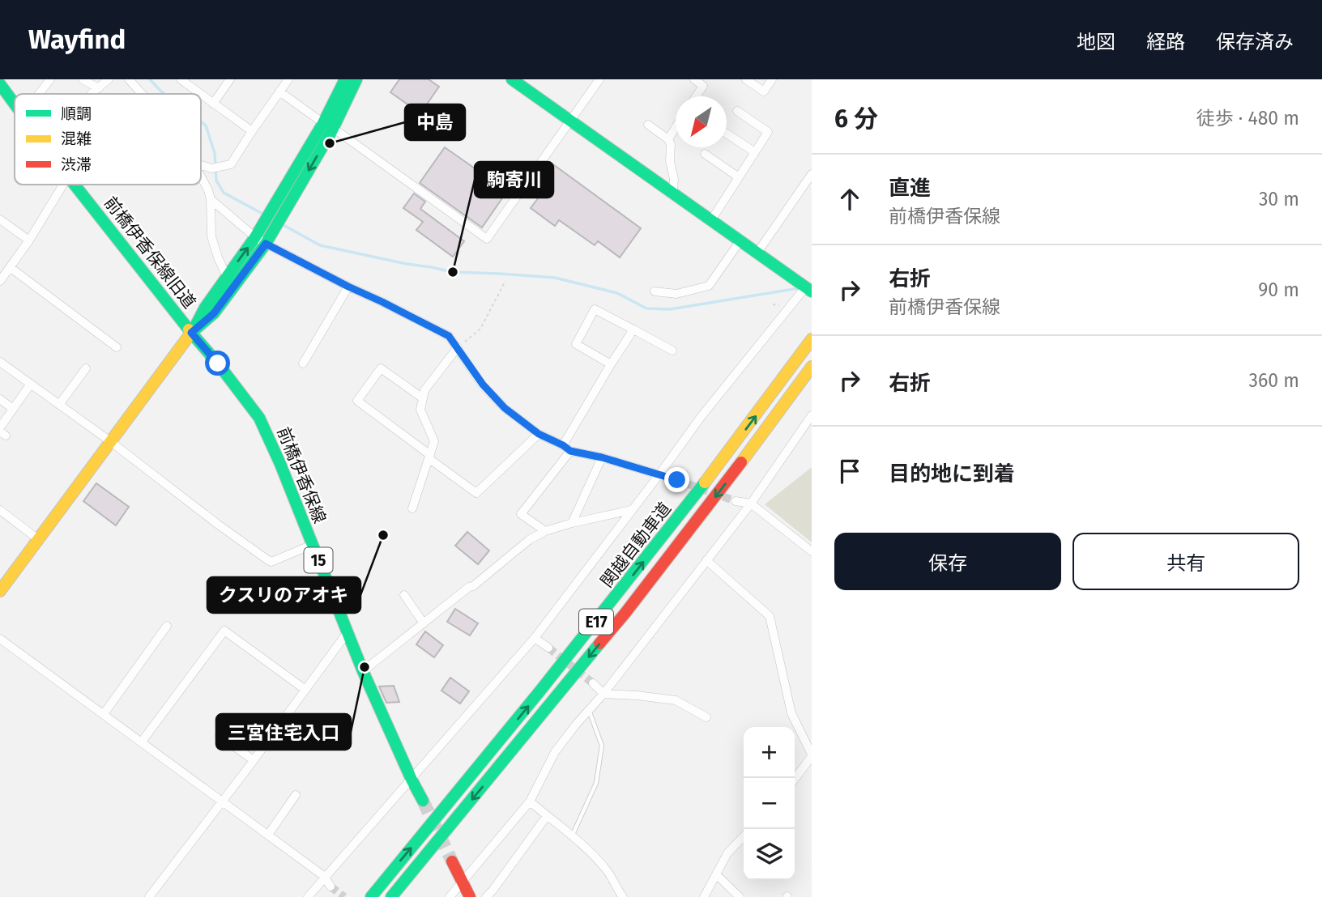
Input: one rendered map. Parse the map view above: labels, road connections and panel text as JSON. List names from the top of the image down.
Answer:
{
  "streets": {
    "main road": [
      "前橋伊香保線旧道",
      "前橋伊香保線",
      "関越自動車道",
      "15",
      "E17"
    ]
  },
  "crossings": [
    ["前橋伊香保線旧道", "前橋伊香保線"]
  ],
  "places": [
    "中島",
    "駒寄川",
    "クスリのアオキ",
    "三宮住宅入口"
  ],
  "legend": ["順調", "混雑", "渋滞"],
  "north": "bottom left",
  "page": {
    "header": "Wayfind",
    "nav": ["地図", "経路", "保存済み"],
    "heading": ["6 分", "徒歩 · 480 m"],
    "list": [
      ["直進", "前橋伊香保線", "30 m"],
      ["右折", "前橋伊香保線", "90 m"],
      ["右折", "360 m"],
      "目的地に到着"
    ],
    "buttons": ["保存", "共有"],
    "map_buttons": ["+", "−"]
  }
}
